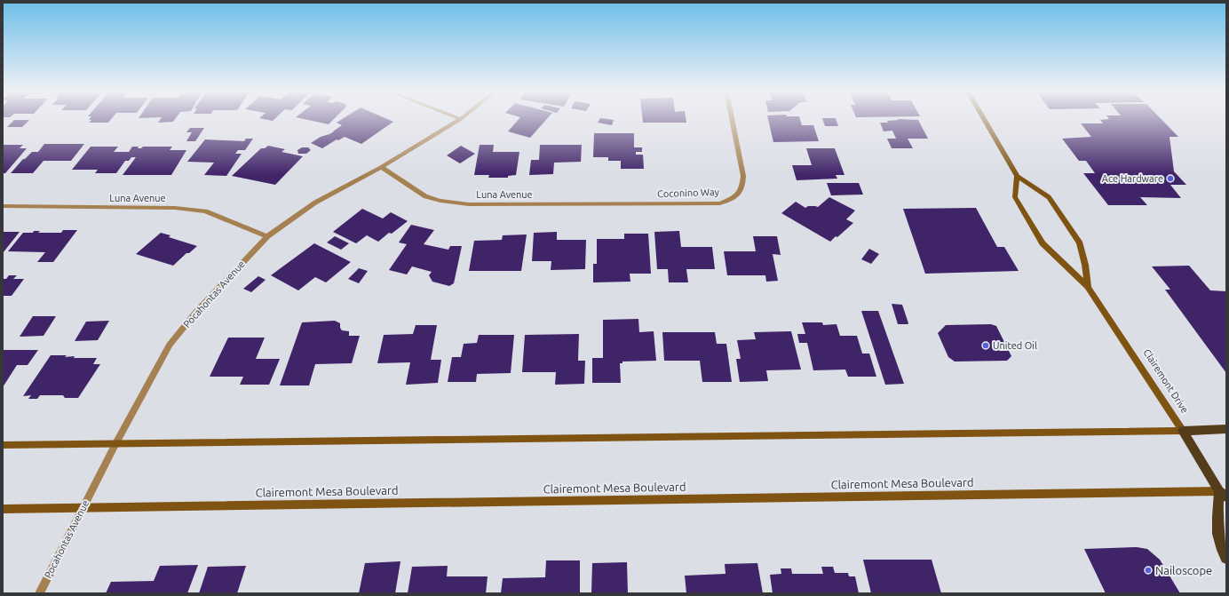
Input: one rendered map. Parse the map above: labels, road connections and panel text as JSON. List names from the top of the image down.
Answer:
{
  "streets": {
    "main road": ["Clairemont Drive", "Clairemont Mesa Boulevard"],
    "street": ["Coconino Way", "Luna Avenue", "Pocahontas Avenue"]
  },
  "crossings": [
    ["Coconino Way", "Luna Avenue"],
    ["Luna Avenue", "Pocahontas Avenue"],
    ["Pocahontas Avenue", "Clairemont Mesa Boulevard"],
    ["Clairemont Drive", "Clairemont Mesa Boulevard"]
  ],
  "places": ["Ace Hardware", "United Oil", "Nailoscope"]
}
